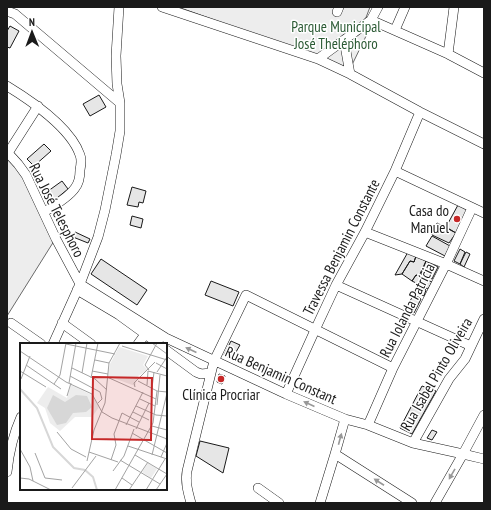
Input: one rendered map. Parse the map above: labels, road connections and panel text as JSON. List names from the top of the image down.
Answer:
{
  "streets": {
    "street": [
      "Rua José Telesphoro",
      "Travessa Benjamin Constante",
      "Rua Iolanda Patrícia",
      "Rua Isabel Pinto Oliveira",
      "Rua Benjamin Constant"
    ]
  },
  "crossings": [
    ["Rua José Telesphoro", "Rua Benjamin Constant"],
    ["Travessa Benjamin Constante", "Rua Benjamin Constant"],
    ["Rua Iolanda Patrícia", "Rua Benjamin Constant"],
    ["Rua Isabel Pinto Oliveira", "Rua Benjamin Constant"]
  ],
  "parks": ["Parque Municipal José Theléphoro"],
  "places": ["Casa do Manuel", "Clínica Procriar"],
  "north": "top"
}
